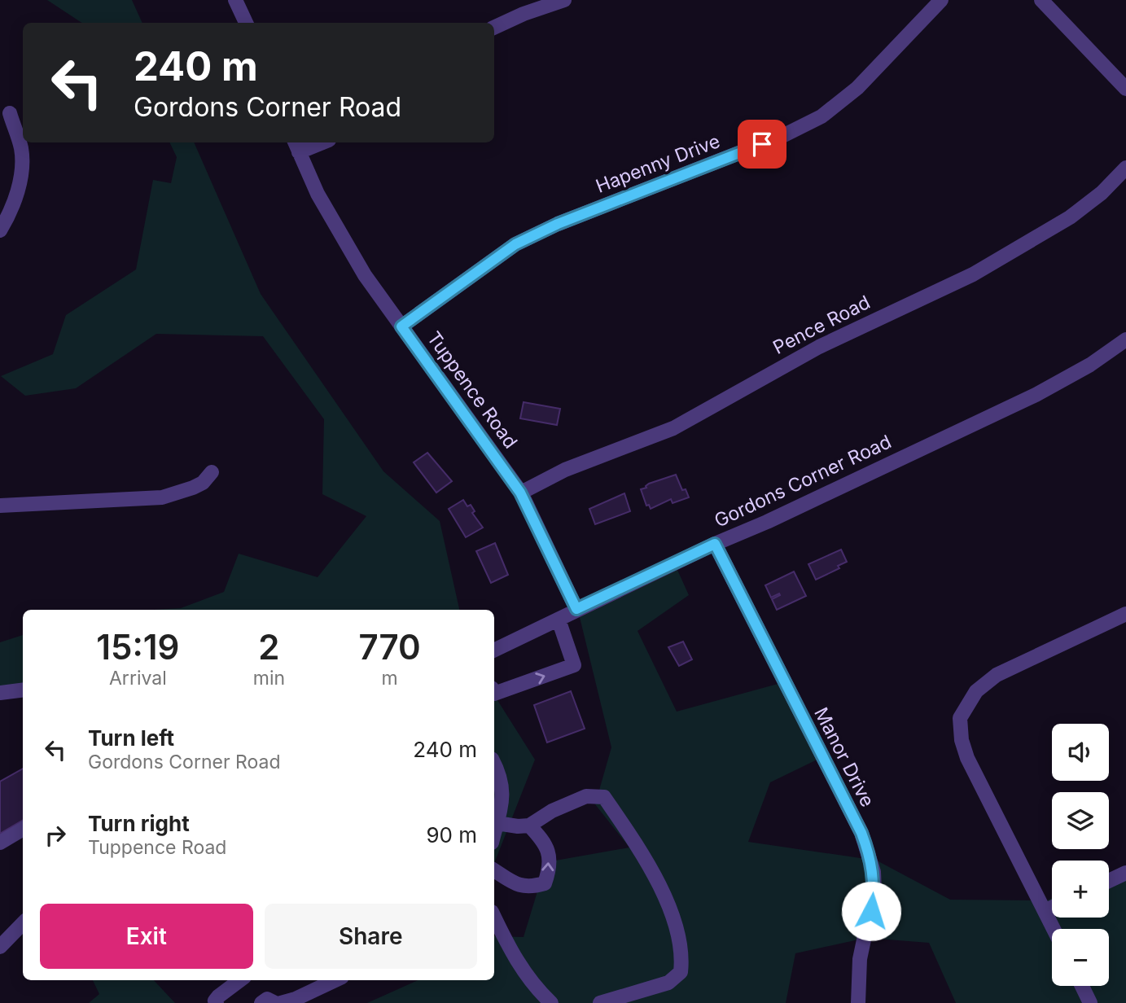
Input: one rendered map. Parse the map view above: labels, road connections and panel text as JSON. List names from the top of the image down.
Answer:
{
  "streets": {
    "street": [
      "Hapenny Drive",
      "Pence Road",
      "Tuppence Road",
      "Gordons Corner Road",
      "Manor Drive"
    ]
  },
  "crossings": [
    ["Hapenny Drive", "Tuppence Road"],
    ["Pence Road", "Tuppence Road"],
    ["Tuppence Road", "Gordons Corner Road"],
    ["Gordons Corner Road", "Manor Drive"]
  ],
  "page": {
    "turn": ["240 m", "Gordons Corner Road"],
    "eta": [
      "15:19",
      "Arrival",
      "2",
      "min",
      "770",
      "m"
    ],
    "list": [
      {
        "name": "Turn left",
        "note": "Gordons Corner Road",
        "value": "240 m"
      },
      {
        "name": "Turn right",
        "note": "Tuppence Road",
        "value": "90 m"
      }
    ],
    "map_buttons": ["+", "−"],
    "buttons": ["Exit", "Share"]
  }
}
